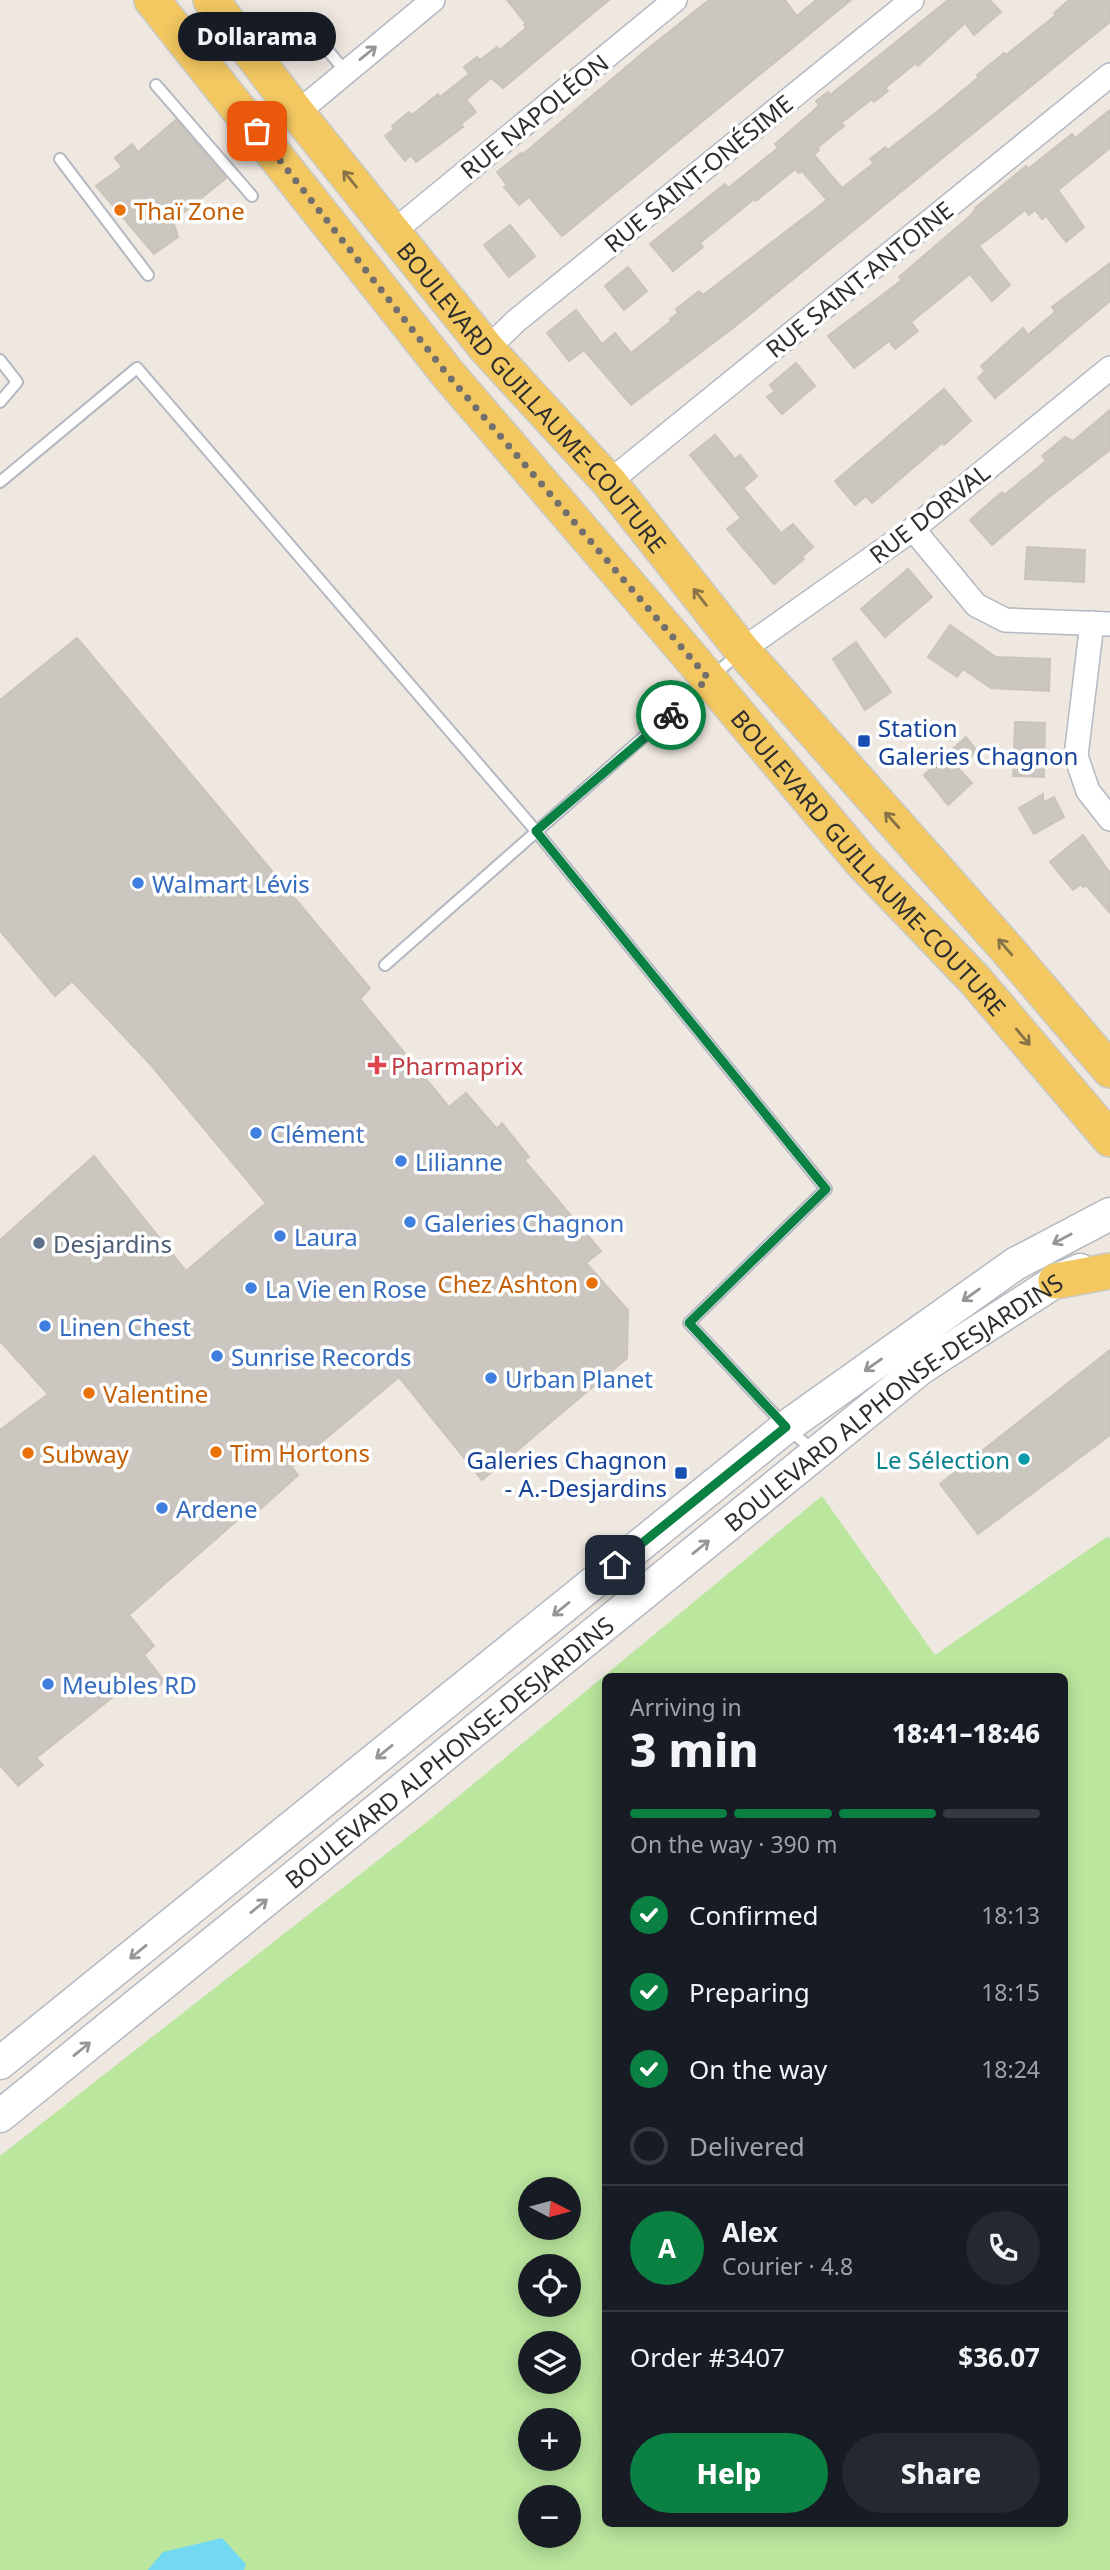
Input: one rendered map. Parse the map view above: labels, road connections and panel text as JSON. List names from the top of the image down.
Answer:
{
  "streets": {
    "main road": ["BOULEVARD GUILLAUME-COUTURE", "BOULEVARD ALPHONSE-DESJARDINS"],
    "street": [
      "RUE NAPOLÉON",
      "RUE SAINT-ONÉSIME",
      "RUE SAINT-ANTOINE",
      "RUE DORVAL"
    ]
  },
  "crossings": [
    ["RUE NAPOLÉON", "BOULEVARD GUILLAUME-COUTURE"],
    ["RUE SAINT-ONÉSIME", "BOULEVARD GUILLAUME-COUTURE"],
    ["RUE SAINT-ANTOINE", "BOULEVARD GUILLAUME-COUTURE"],
    ["BOULEVARD GUILLAUME-COUTURE", "RUE DORVAL"]
  ],
  "places": {
    "other": [
      "Dollarama",
      "Thaï Zone",
      "Walmart Lévis",
      "Clément",
      "Lilianne",
      "Galeries Chagnon",
      "Laura",
      "Desjardins",
      "Chez Ashton",
      "La Vie en Rose",
      "Linen Chest",
      "Sunrise Records",
      "Urban Planet",
      "Valentine",
      "Tim Hortons",
      "Subway",
      "Le Sélection",
      "Ardene",
      "Meubles RD"
    ],
    "transit": ["Station Galeries Chagnon", "Galeries Chagnon - A.-Desjardins"],
    "health": ["Pharmaprix"]
  },
  "north": "right",
  "page": {
    "bubble": "Dollarama",
    "heading": ["3 min", "Arriving in", "18:41–18:46"],
    "panel": [
      "Alex",
      "Courier · 4.8",
      "Order #3407",
      "$36.07"
    ],
    "bar": "On the way · 390 m",
    "list": [
      ["Confirmed", "18:13"],
      ["Preparing", "18:15"],
      ["On the way", "18:24"],
      "Delivered"
    ],
    "map_buttons": ["+", "−"],
    "round": "A",
    "buttons": ["Help", "Share"]
  }
}
